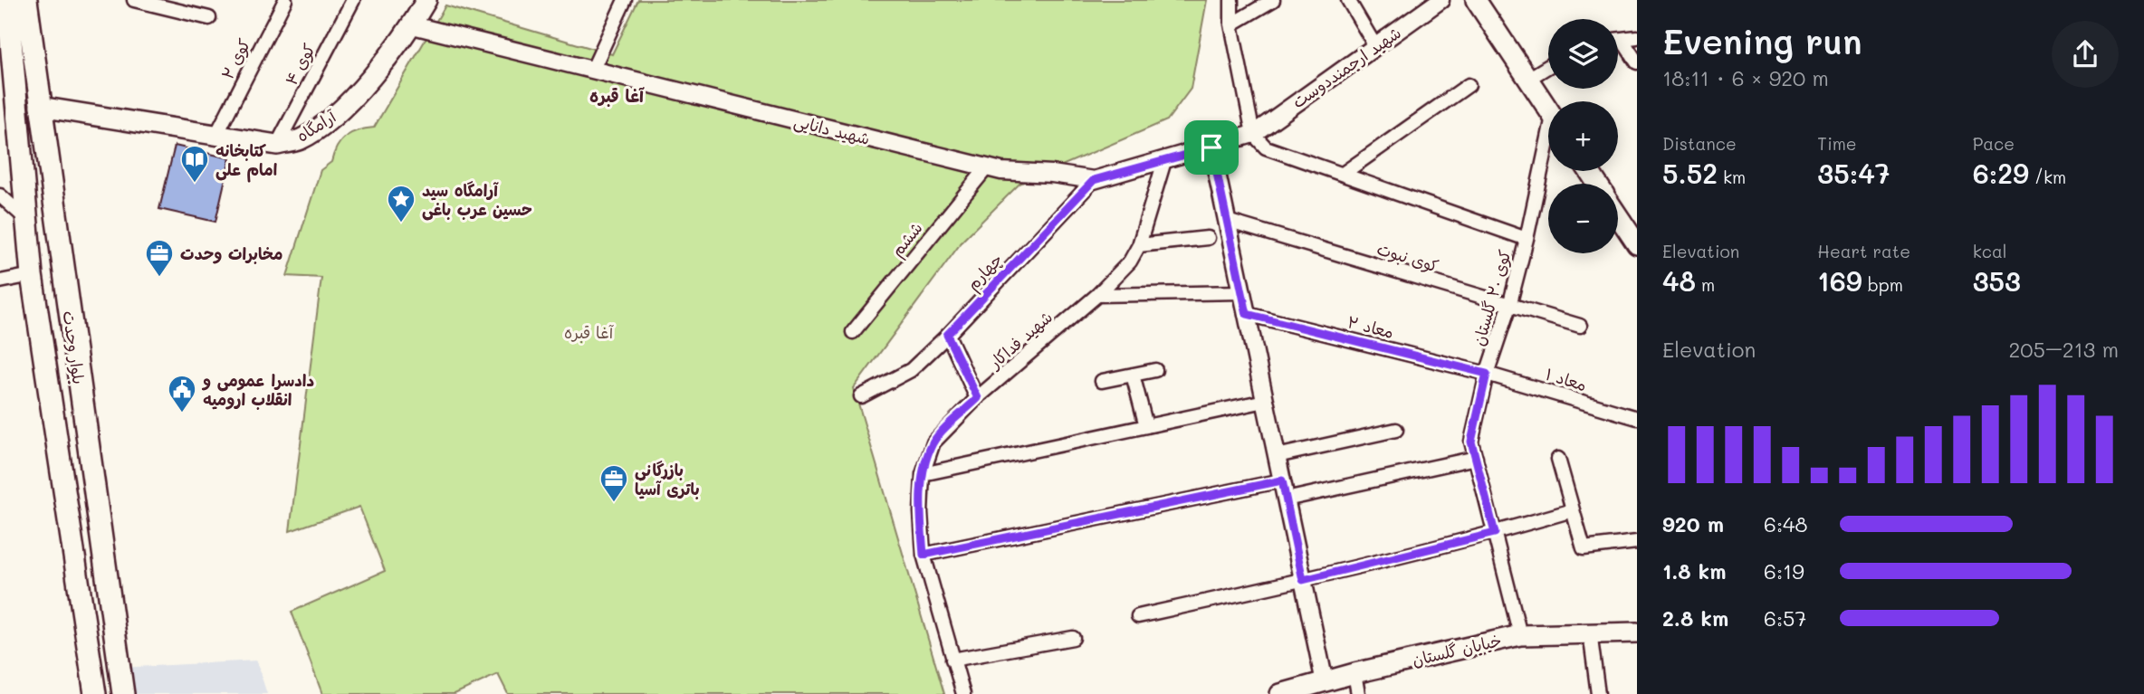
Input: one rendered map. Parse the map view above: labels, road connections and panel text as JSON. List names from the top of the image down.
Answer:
{
  "streets": {
    "main road": ["آرامگاه", "بلوار وحدت", "خیابان گلستان"],
    "street": [
      "کوی ۲",
      "کوی ۴",
      "شهید ارجمنددوست",
      "شهید دانایی",
      "ششم",
      "کوی نبوت",
      "چهارم",
      "کوی ۲۰ گلستان",
      "معاد ۲",
      "شهید فداکار",
      "معاد ۱"
    ]
  },
  "crossings": [
    ["کوی ۲", "آرامگاه"],
    ["کوی ۴", "آرامگاه"],
    ["شهید ارجمنددوست", "شهید دانایی"],
    ["آرامگاه", "شهید دانایی"],
    ["آرامگاه", "بلوار وحدت"],
    ["شهید دانایی", "ششم"],
    ["شهید دانایی", "چهارم"],
    ["شهید دانایی", "شهید فداکار"],
    ["کوی نبوت", "کوی ۲۰ گلستان"],
    ["کوی ۲۰ گلستان", "معاد ۲"],
    ["کوی ۲۰ گلستان", "معاد ۱"],
    ["کوی ۲۰ گلستان", "خیابان گلستان"],
    ["معاد ۲", "معاد ۱"]
  ],
  "districts": ["آغا قبره"],
  "parks": ["آغا قبره"],
  "places": {
    "library": ["کتابخانه امام علی"],
    "place": ["آرامگاه سید حسین عرب باغی"],
    "office": ["مخابرات وحدت", "بازرگانی باتری آسیا"],
    "public building": ["دادسرا عمومی و انقلاب ارومیه"]
  },
  "page": {
    "heading": ["Evening run", "18:11 · 6 × 920 m"],
    "map_buttons": ["+", "−"],
    "stats": [
      ["Distance", "5.52 km"],
      ["Time", "35:47"],
      ["Pace", "6:29 /km"],
      ["Elevation", "48 m"],
      ["Heart rate", "169 bpm"],
      ["kcal", "353"]
    ],
    "chart": ["Elevation", "205–213 m"],
    "list": [
      {
        "name": "920 m",
        "note": "6:48"
      },
      {
        "name": "1.8 km",
        "note": "6:19"
      },
      {
        "name": "2.8 km",
        "note": "6:57"
      }
    ]
  }
}
